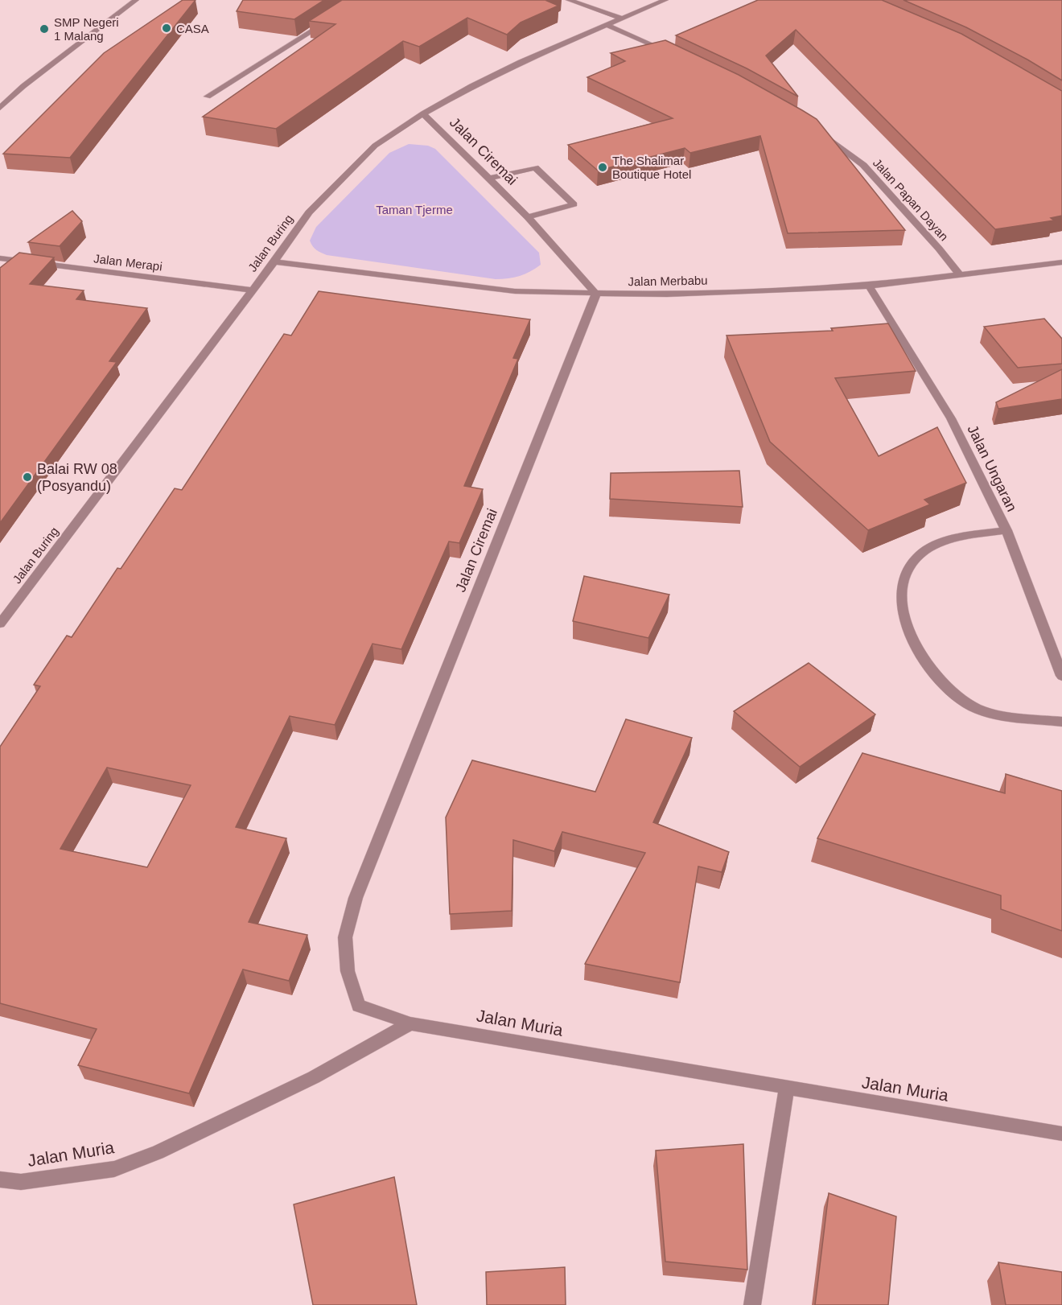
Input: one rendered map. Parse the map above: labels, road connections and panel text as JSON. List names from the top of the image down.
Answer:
{
  "streets": {
    "street": [
      "Jalan Ciremai",
      "Jalan Papan Dayan",
      "Jalan Buring",
      "Jalan Merapi",
      "Jalan Merbabu",
      "Jalan Ungaran",
      "Jalan Muria"
    ]
  },
  "crossings": [
    ["Jalan Ciremai", "Jalan Buring"],
    ["Jalan Ciremai", "Jalan Merbabu"],
    ["Jalan Ciremai", "Jalan Muria"],
    ["Jalan Papan Dayan", "Jalan Merbabu"],
    ["Jalan Buring", "Jalan Merapi"],
    ["Jalan Buring", "Jalan Merbabu"],
    ["Jalan Merbabu", "Jalan Ungaran"]
  ],
  "parks": ["Taman Tjerme"],
  "places": [
    "CASA",
    "SMP Negeri 1 Malang",
    "The Shalimar Boutique Hotel",
    "Balai RW 08 (Posyandu)"
  ]
}
